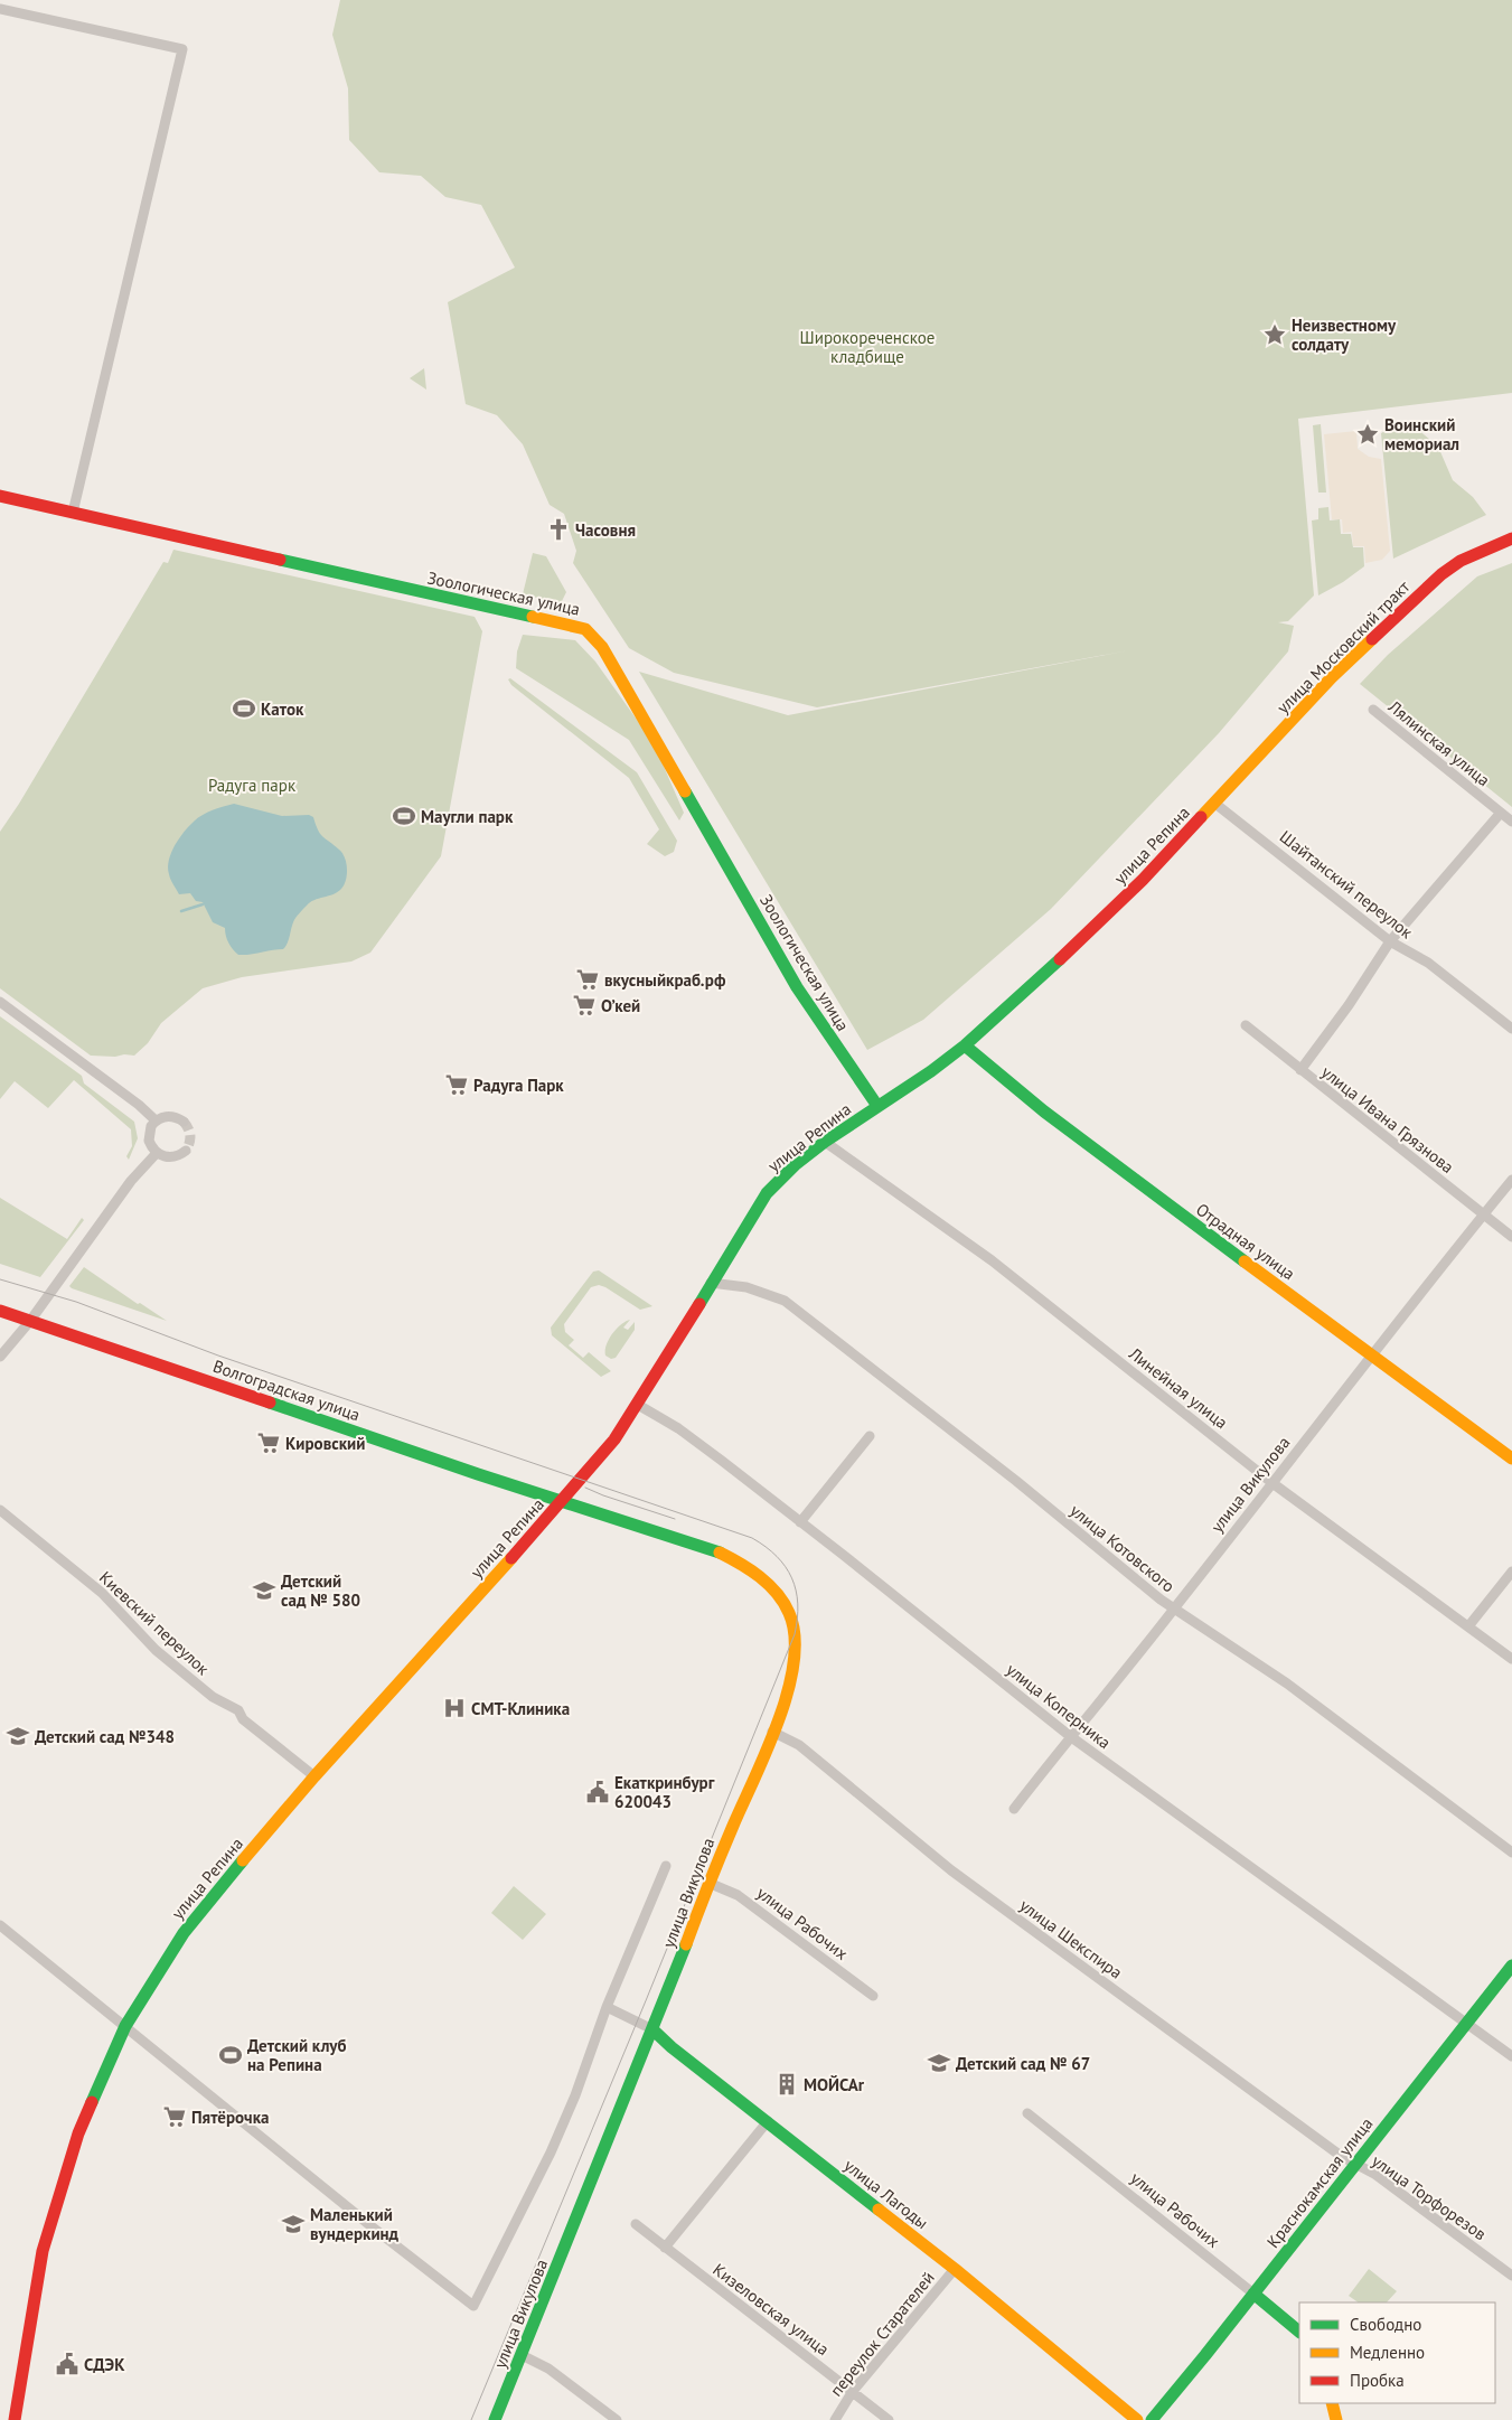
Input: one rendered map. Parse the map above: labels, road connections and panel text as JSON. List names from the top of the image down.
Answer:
{
  "streets": {
    "street": [
      "Зоологическая улица",
      "улица Московский тракт",
      "Лялинская улица",
      "улица Репина",
      "Шайтанский переулок",
      "улица Ивана Грязнова",
      "Отрадная улица",
      "Линейная улица",
      "Волгоградская улица",
      "улица Викулова",
      "улица Котовского",
      "Киевский переулок",
      "улица Коперника",
      "улица Рабочих",
      "улица Шекспира",
      "Краснокамская улица",
      "улица Лагоды",
      "улица Торфорезов",
      "Кизеловская улица",
      "переулок Старателей"
    ]
  },
  "crossings": [
    ["Зоологическая улица", "улица Репина"],
    ["улица Московский тракт", "улица Репина"],
    ["улица Московский тракт", "Шайтанский переулок"],
    ["улица Репина", "Шайтанский переулок"],
    ["улица Репина", "Отрадная улица"],
    ["улица Репина", "Линейная улица"],
    ["улица Репина", "Волгоградская улица"],
    ["улица Репина", "улица Викулова"],
    ["улица Репина", "улица Котовского"],
    ["улица Репина", "Киевский переулок"],
    ["улица Репина", "улица Коперника"],
    ["улица Ивана Грязнова", "улица Викулова"],
    ["Отрадная улица", "улица Викулова"],
    ["Линейная улица", "улица Викулова"],
    ["Волгоградская улица", "улица Викулова"],
    ["улица Викулова", "улица Котовского"],
    ["улица Викулова", "улица Коперника"],
    ["улица Викулова", "улица Рабочих"],
    ["улица Викулова", "улица Шекспира"],
    ["улица Викулова", "улица Лагоды"],
    ["улица Коперника", "Краснокамская улица"],
    ["улица Рабочих", "Краснокамская улица"],
    ["улица Шекспира", "Краснокамская улица"],
    ["улица Шекспира", "улица Торфорезов"],
    ["Краснокамская улица", "улица Торфорезов"],
    ["улица Лагоды", "переулок Старателей"],
    ["Кизеловская улица", "переулок Старателей"]
  ],
  "parks": ["Широкореченское кладбище", "Радуга парк"],
  "places": {
    "place": ["Неизвестному солдату", "Воинский мемориал"],
    "church": ["Часовня"],
    "sports": ["Каток", "Маугли парк", "Детский клуб на Репина"],
    "supermarket": [
      "вкусныйкраб.рф",
      "О’кей",
      "Радуга Парк",
      "Кировский",
      "Пятёрочка"
    ],
    "school or university": [
      "Детский сад № 580",
      "Детский сад №348",
      "Детский сад № 67",
      "Маленький вундеркинд"
    ],
    "hospital": ["СМТ-Клиника"],
    "public building": ["Екаткринбург 620043", "СДЭК"],
    "building": ["МОЙCAr"]
  },
  "legend": ["Свободно", "Медленно", "Пробка"]
}
